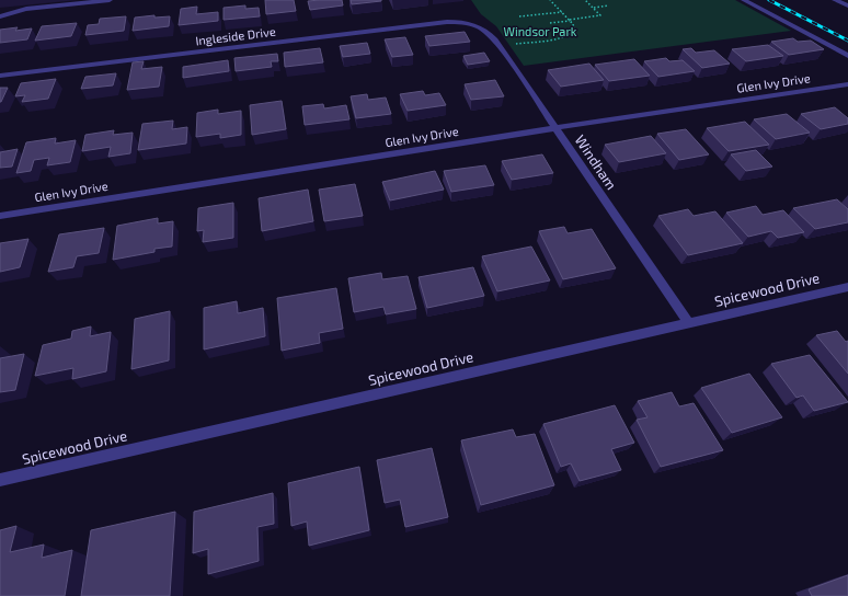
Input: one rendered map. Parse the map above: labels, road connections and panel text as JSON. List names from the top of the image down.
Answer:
{
  "streets": {
    "street": [
      "Ingleside Drive",
      "Glen Ivy Drive",
      "Windham",
      "Spicewood Drive"
    ]
  },
  "crossings": [
    ["Ingleside Drive", "Windham"],
    ["Glen Ivy Drive", "Windham"],
    ["Windham", "Spicewood Drive"]
  ],
  "parks": ["Windsor Park"]
}
